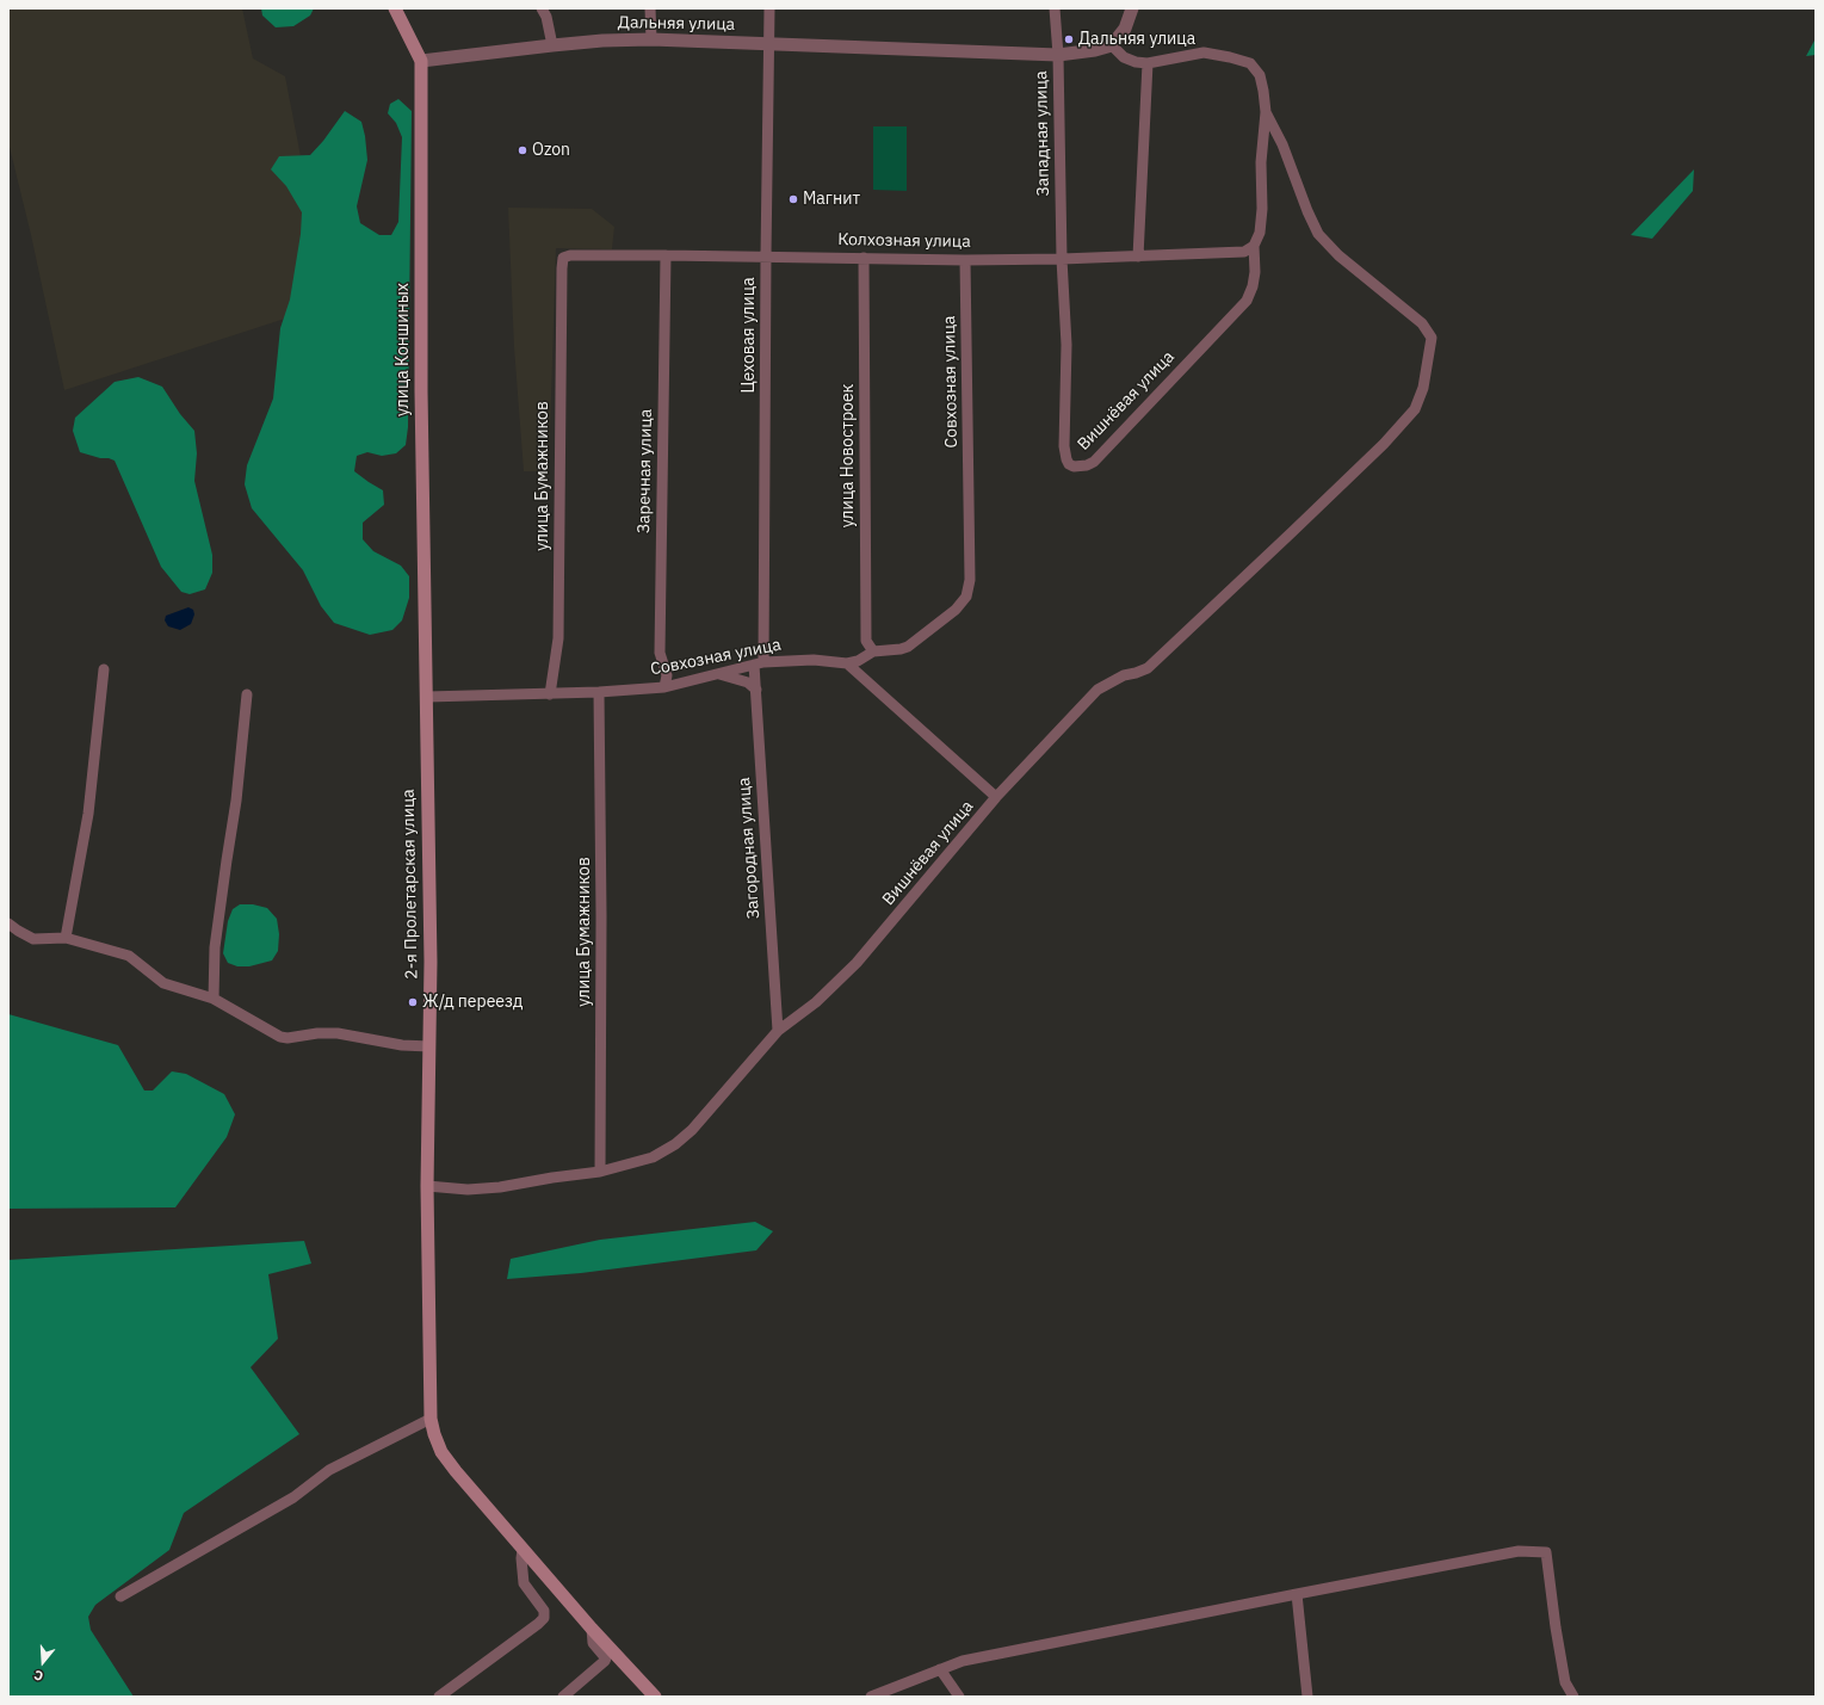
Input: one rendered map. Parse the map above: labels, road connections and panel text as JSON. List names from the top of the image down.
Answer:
{
  "streets": {
    "main road": ["улица Коншиных", "2-я Пролетарская улица"],
    "street": [
      "Дальняя улица",
      "Западная улица",
      "Колхозная улица",
      "Цеховая улица",
      "Совхозная улица",
      "Вишнёвая улица",
      "улица Новостроек",
      "Заречная улица",
      "улица Бумажников",
      "Загородная улица"
    ]
  },
  "crossings": [
    ["Дальняя улица", "Западная улица"],
    ["Дальняя улица", "Цеховая улица"],
    ["Дальняя улица", "улица Коншиных"],
    ["Западная улица", "Колхозная улица"],
    ["Западная улица", "Вишнёвая улица"],
    ["Колхозная улица", "Цеховая улица"],
    ["Колхозная улица", "Совхозная улица"],
    ["Колхозная улица", "Вишнёвая улица"],
    ["Колхозная улица", "улица Новостроек"],
    ["Колхозная улица", "Заречная улица"],
    ["Колхозная улица", "улица Бумажников"],
    ["Цеховая улица", "Совхозная улица"],
    ["Цеховая улица", "Загородная улица"],
    ["улица Коншиных", "Совхозная улица"],
    ["улица Коншиных", "2-я Пролетарская улица"],
    ["Совхозная улица", "улица Новостроек"],
    ["Совхозная улица", "Заречная улица"],
    ["Совхозная улица", "улица Бумажников"],
    ["Совхозная улица", "Загородная улица"],
    ["Совхозная улица", "2-я Пролетарская улица"],
    ["Вишнёвая улица", "улица Бумажников"],
    ["Вишнёвая улица", "Загородная улица"],
    ["Вишнёвая улица", "2-я Пролетарская улица"]
  ],
  "places": [
    "Дальняя улица",
    "Ozon",
    "Магнит",
    "Ж/д переезд"
  ],
  "north": "bottom"
}
